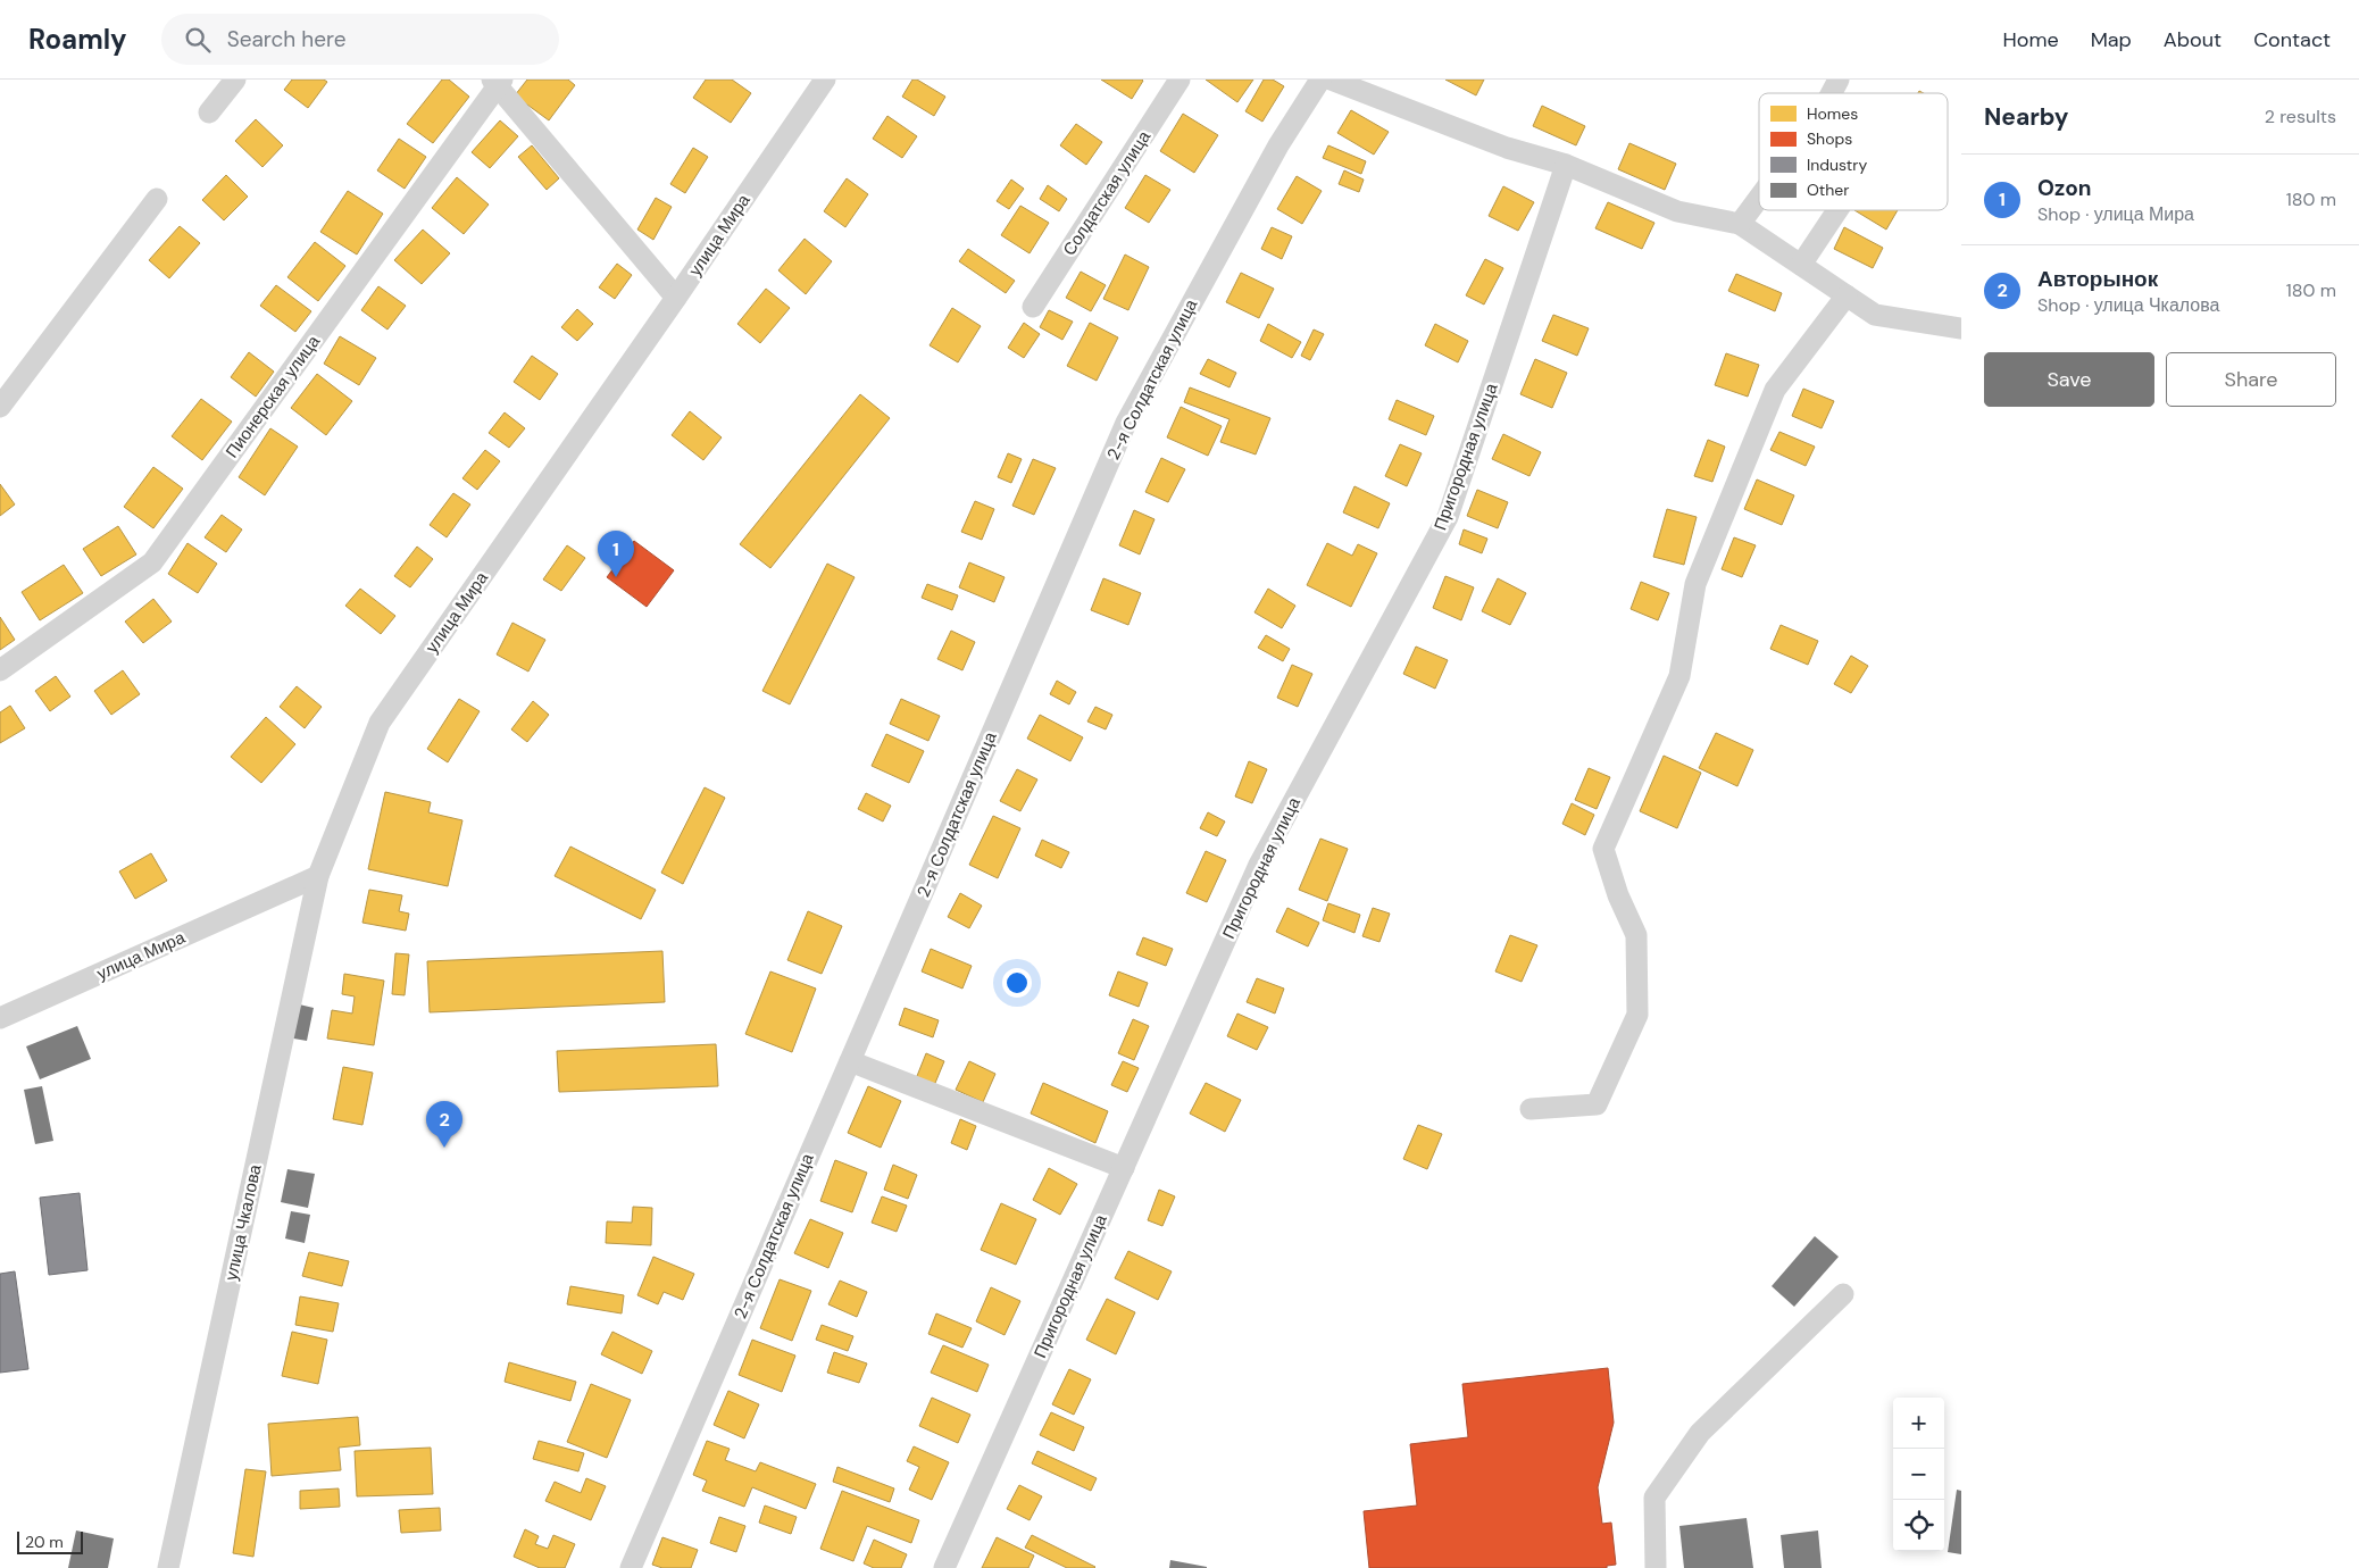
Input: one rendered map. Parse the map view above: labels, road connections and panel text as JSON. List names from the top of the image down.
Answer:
{
  "streets": {
    "street": [
      "Солдатская улица",
      "улица Мира",
      "2-я Солдатская улица",
      "Пионерская улица",
      "Пригородная улица",
      "улица Чкалова"
    ]
  },
  "crossings": [
    ["улица Мира", "улица Чкалова"]
  ],
  "legend": [
    "Homes",
    "Shops",
    "Industry",
    "Other"
  ],
  "scale_bar": "20 m",
  "page": {
    "header": "Roamly",
    "search": "Search here",
    "nav": [
      "Home",
      "Map",
      "About",
      "Contact"
    ],
    "heading": ["Nearby", "2 results"],
    "list": [
      {
        "mark": "1",
        "name": "Ozon",
        "note": "Shop · улица Мира",
        "value": "180 m"
      },
      {
        "mark": "2",
        "name": "Авторынок",
        "note": "Shop · улица Чкалова",
        "value": "180 m"
      }
    ],
    "buttons": ["Save", "Share"],
    "pins": ["1", "2"],
    "map_buttons": ["+", "−"],
    "scale": "20 m"
  }
}
